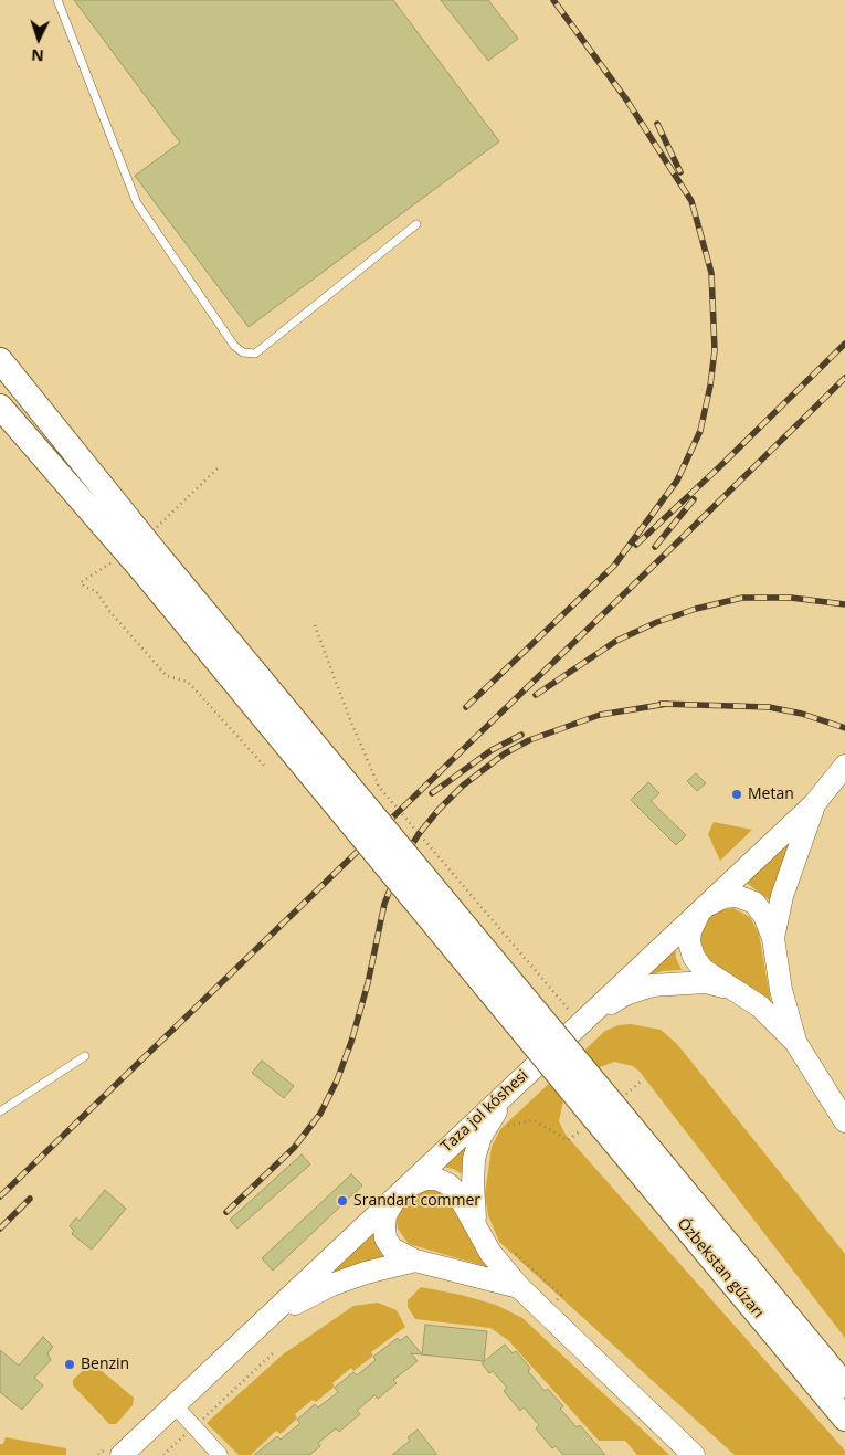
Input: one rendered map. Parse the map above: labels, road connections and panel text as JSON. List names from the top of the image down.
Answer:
{
  "streets": {
    "main road": ["Taza jol kóshesi", "Ózbekstan gúzarı"]
  },
  "places": ["Metan", "Srandart commer", "Benzin"],
  "north": "bottom"
}
